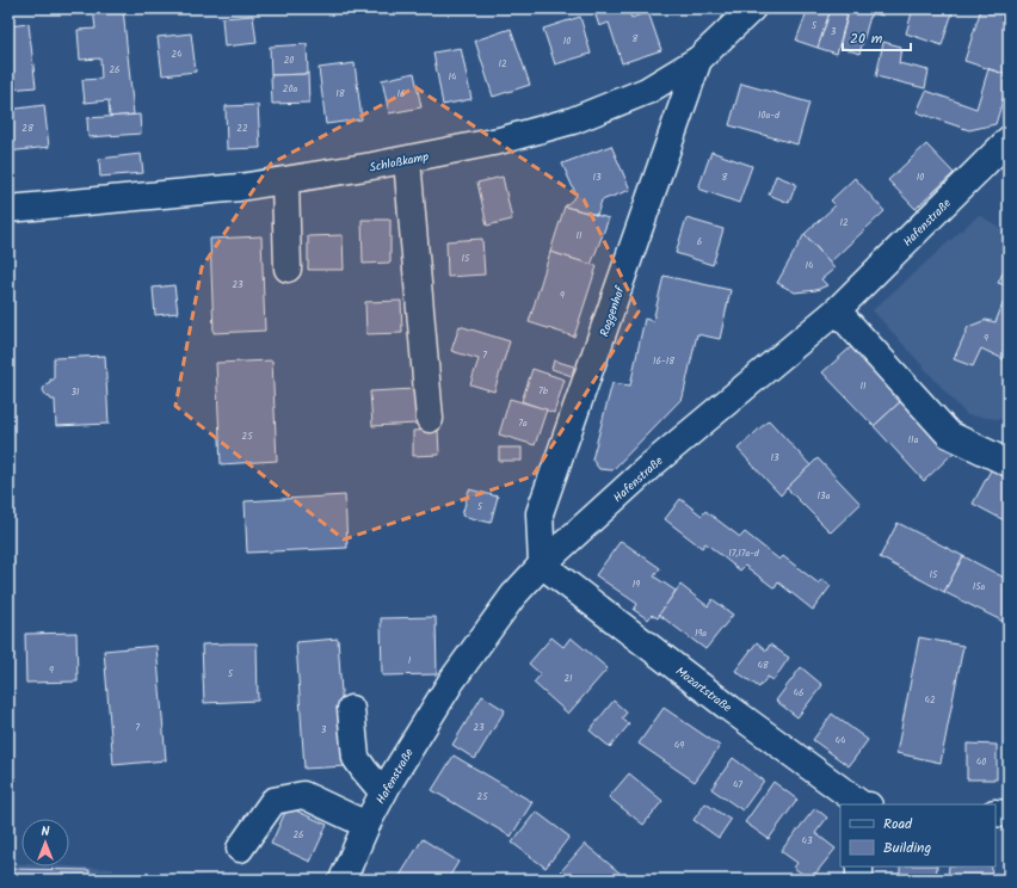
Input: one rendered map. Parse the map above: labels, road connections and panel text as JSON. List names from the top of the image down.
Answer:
{
  "streets": {
    "street": [
      "Schloßkamp",
      "Hafenstraße",
      "Roggenhof",
      "Mozartstraße"
    ]
  },
  "crossings": [
    ["Schloßkamp", "Roggenhof"],
    ["Hafenstraße", "Roggenhof"],
    ["Hafenstraße", "Mozartstraße"],
    ["Roggenhof", "Mozartstraße"]
  ],
  "house_numbers": [
    "5",
    "3",
    "8",
    "10",
    "24",
    "20",
    "12",
    "26",
    "14",
    "20a",
    "18",
    "16",
    "10a-d",
    "28",
    "22",
    "13",
    "8",
    "10",
    "12",
    "11",
    "6",
    "15",
    "14",
    "23",
    "9",
    "9",
    "7",
    "16-18",
    "11",
    "7b",
    "31",
    "7a",
    "25",
    "11a",
    "13",
    "13a",
    "5",
    "17,17a-d",
    "15",
    "19",
    "15a",
    "19a",
    "1",
    "48",
    "9",
    "5",
    "21",
    "46",
    "42",
    "7",
    "23",
    "3",
    "44",
    "49",
    "40",
    "47",
    "25",
    "26",
    "43"
  ],
  "legend": ["Road", "Building"],
  "scale_bar": "20 m",
  "north": "top"
}
